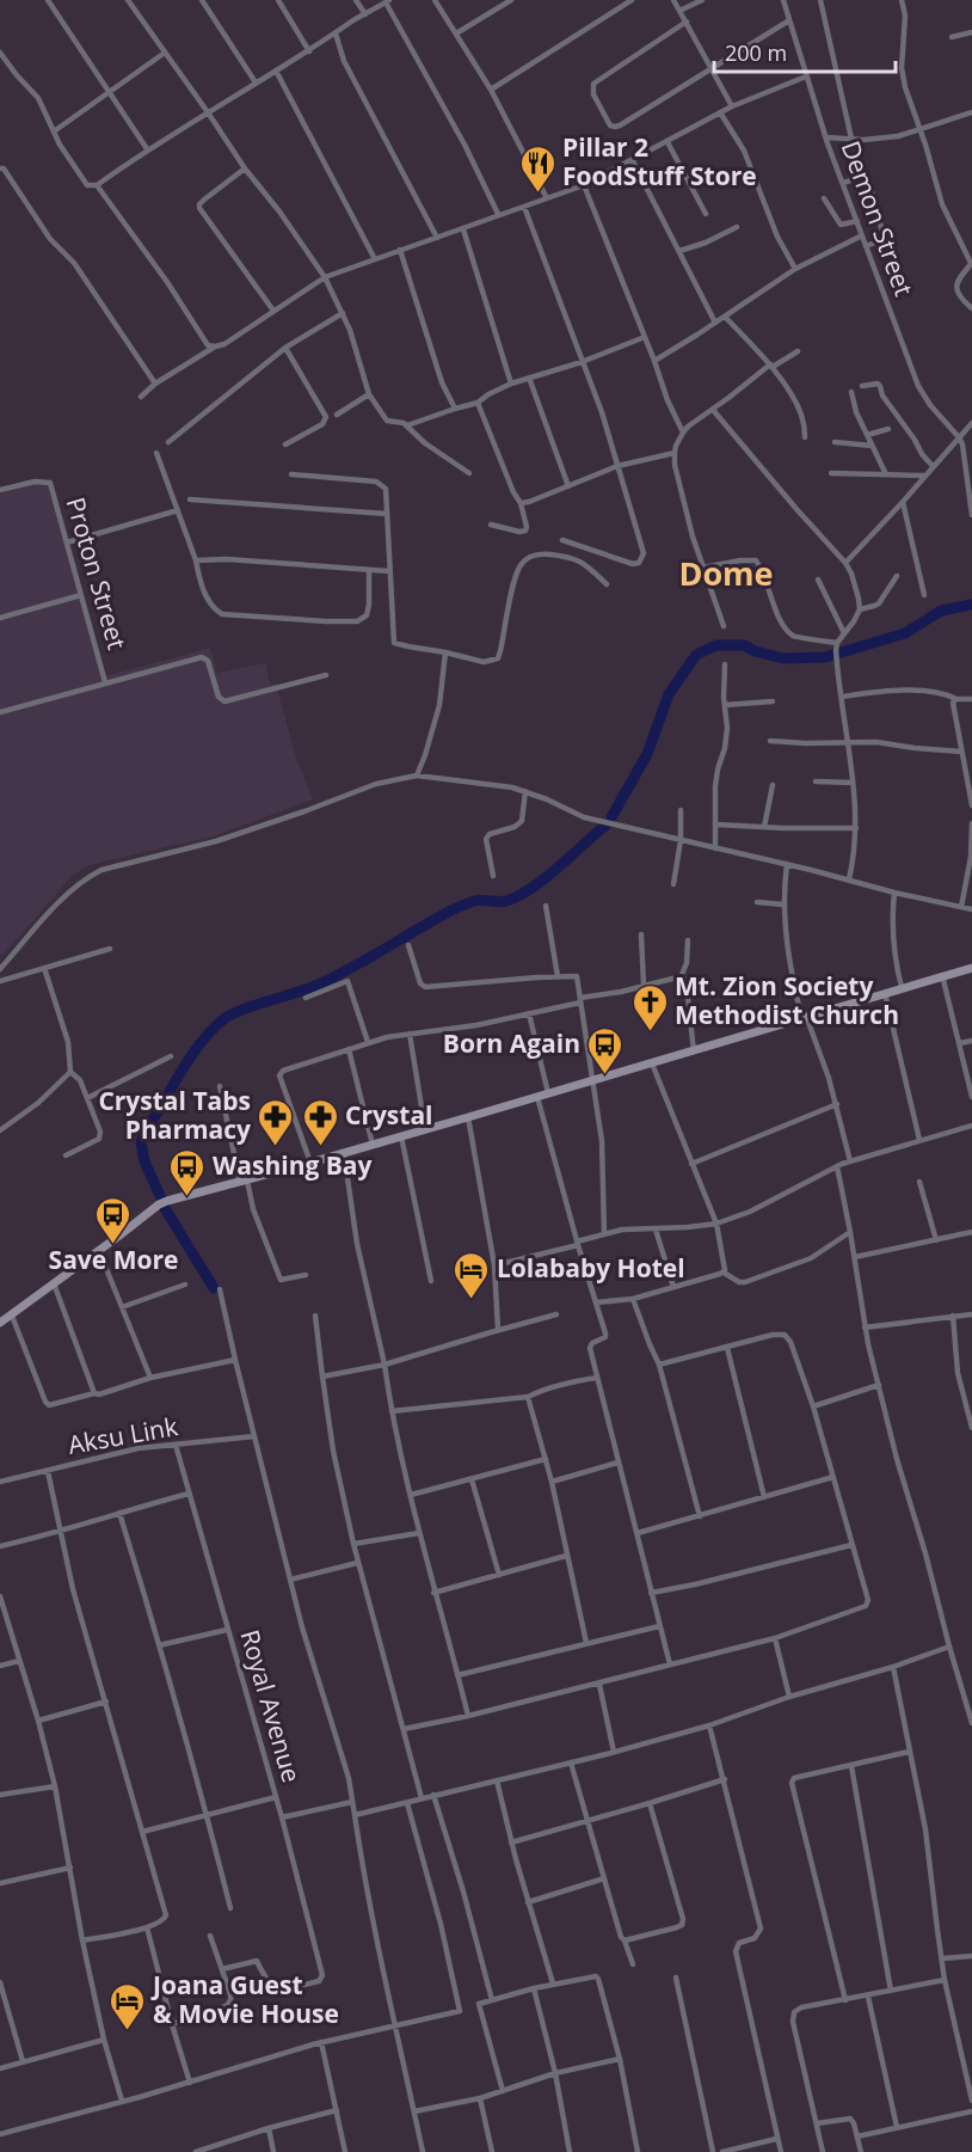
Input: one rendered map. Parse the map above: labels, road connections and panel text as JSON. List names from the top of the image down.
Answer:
{
  "streets": {
    "street": [
      "Demon Street",
      "Proton Street",
      "Aksu Link",
      "Royal Avenue"
    ]
  },
  "crossings": [
    ["Aksu Link", "Royal Avenue"]
  ],
  "districts": ["Dome"],
  "places": {
    "restaurant": ["Pillar 2 FoodStuff Store"],
    "church": ["Mt. Zion Society Methodist Church"],
    "bus stop": ["Born Again", "Washing Bay", "Save More"],
    "pharmacy": ["Crystal Tabs Pharmacy", "Crystal"],
    "hotel": ["Lolababy Hotel", "Joana Guest & Movie House"]
  },
  "scale_bar": "200 m"
}
